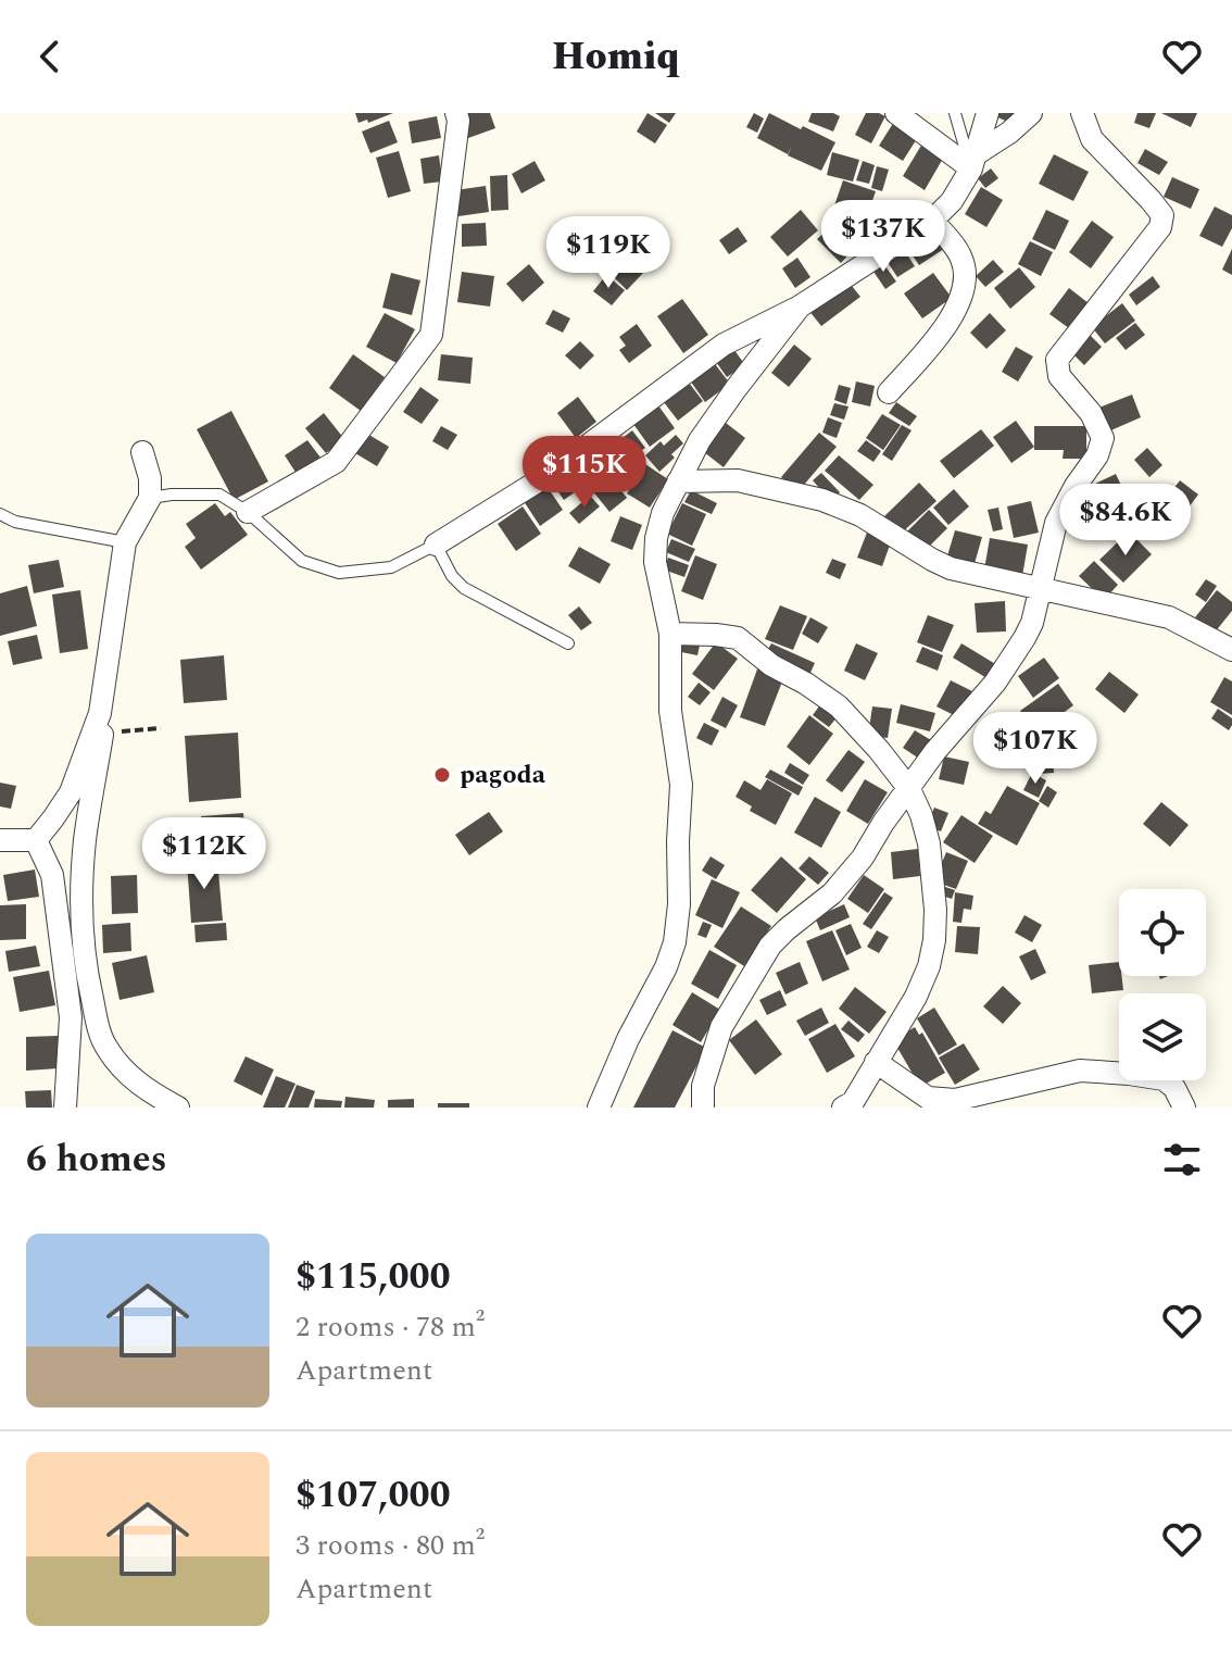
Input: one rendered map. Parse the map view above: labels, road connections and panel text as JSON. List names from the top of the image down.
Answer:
{
  "places": ["pagoda"],
  "page": {
    "header": "Homiq",
    "price": [
      "$137K",
      "$119K",
      "$115K",
      "$84.6K",
      "$107K",
      "$112K"
    ],
    "heading": "6 homes",
    "list": [
      {
        "name": "$115,000",
        "note": "2 rooms · 78 m² · Apartment"
      },
      {
        "name": "$107,000",
        "note": "3 rooms · 80 m² · Apartment"
      }
    ]
  }
}
